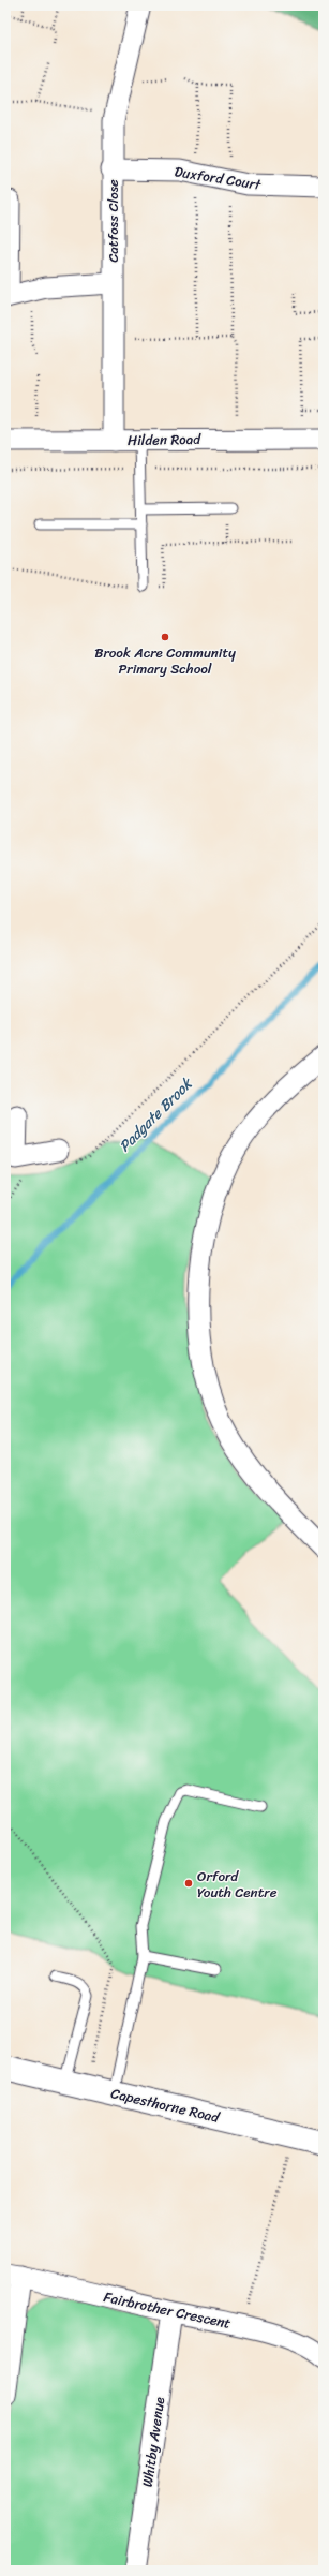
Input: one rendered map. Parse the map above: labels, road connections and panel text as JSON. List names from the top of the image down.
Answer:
{
  "streets": {
    "street": [
      "Duxford Court",
      "Catfoss Close",
      "Hilden Road",
      "Capesthorne Road",
      "Fairbrother Crescent",
      "Whitby Avenue"
    ]
  },
  "crossings": [
    ["Duxford Court", "Catfoss Close"],
    ["Catfoss Close", "Hilden Road"],
    ["Fairbrother Crescent", "Whitby Avenue"]
  ],
  "water": ["Padgate Brook"],
  "places": ["Brook Acre Community Primary School", "Orford Youth Centre"]
}
